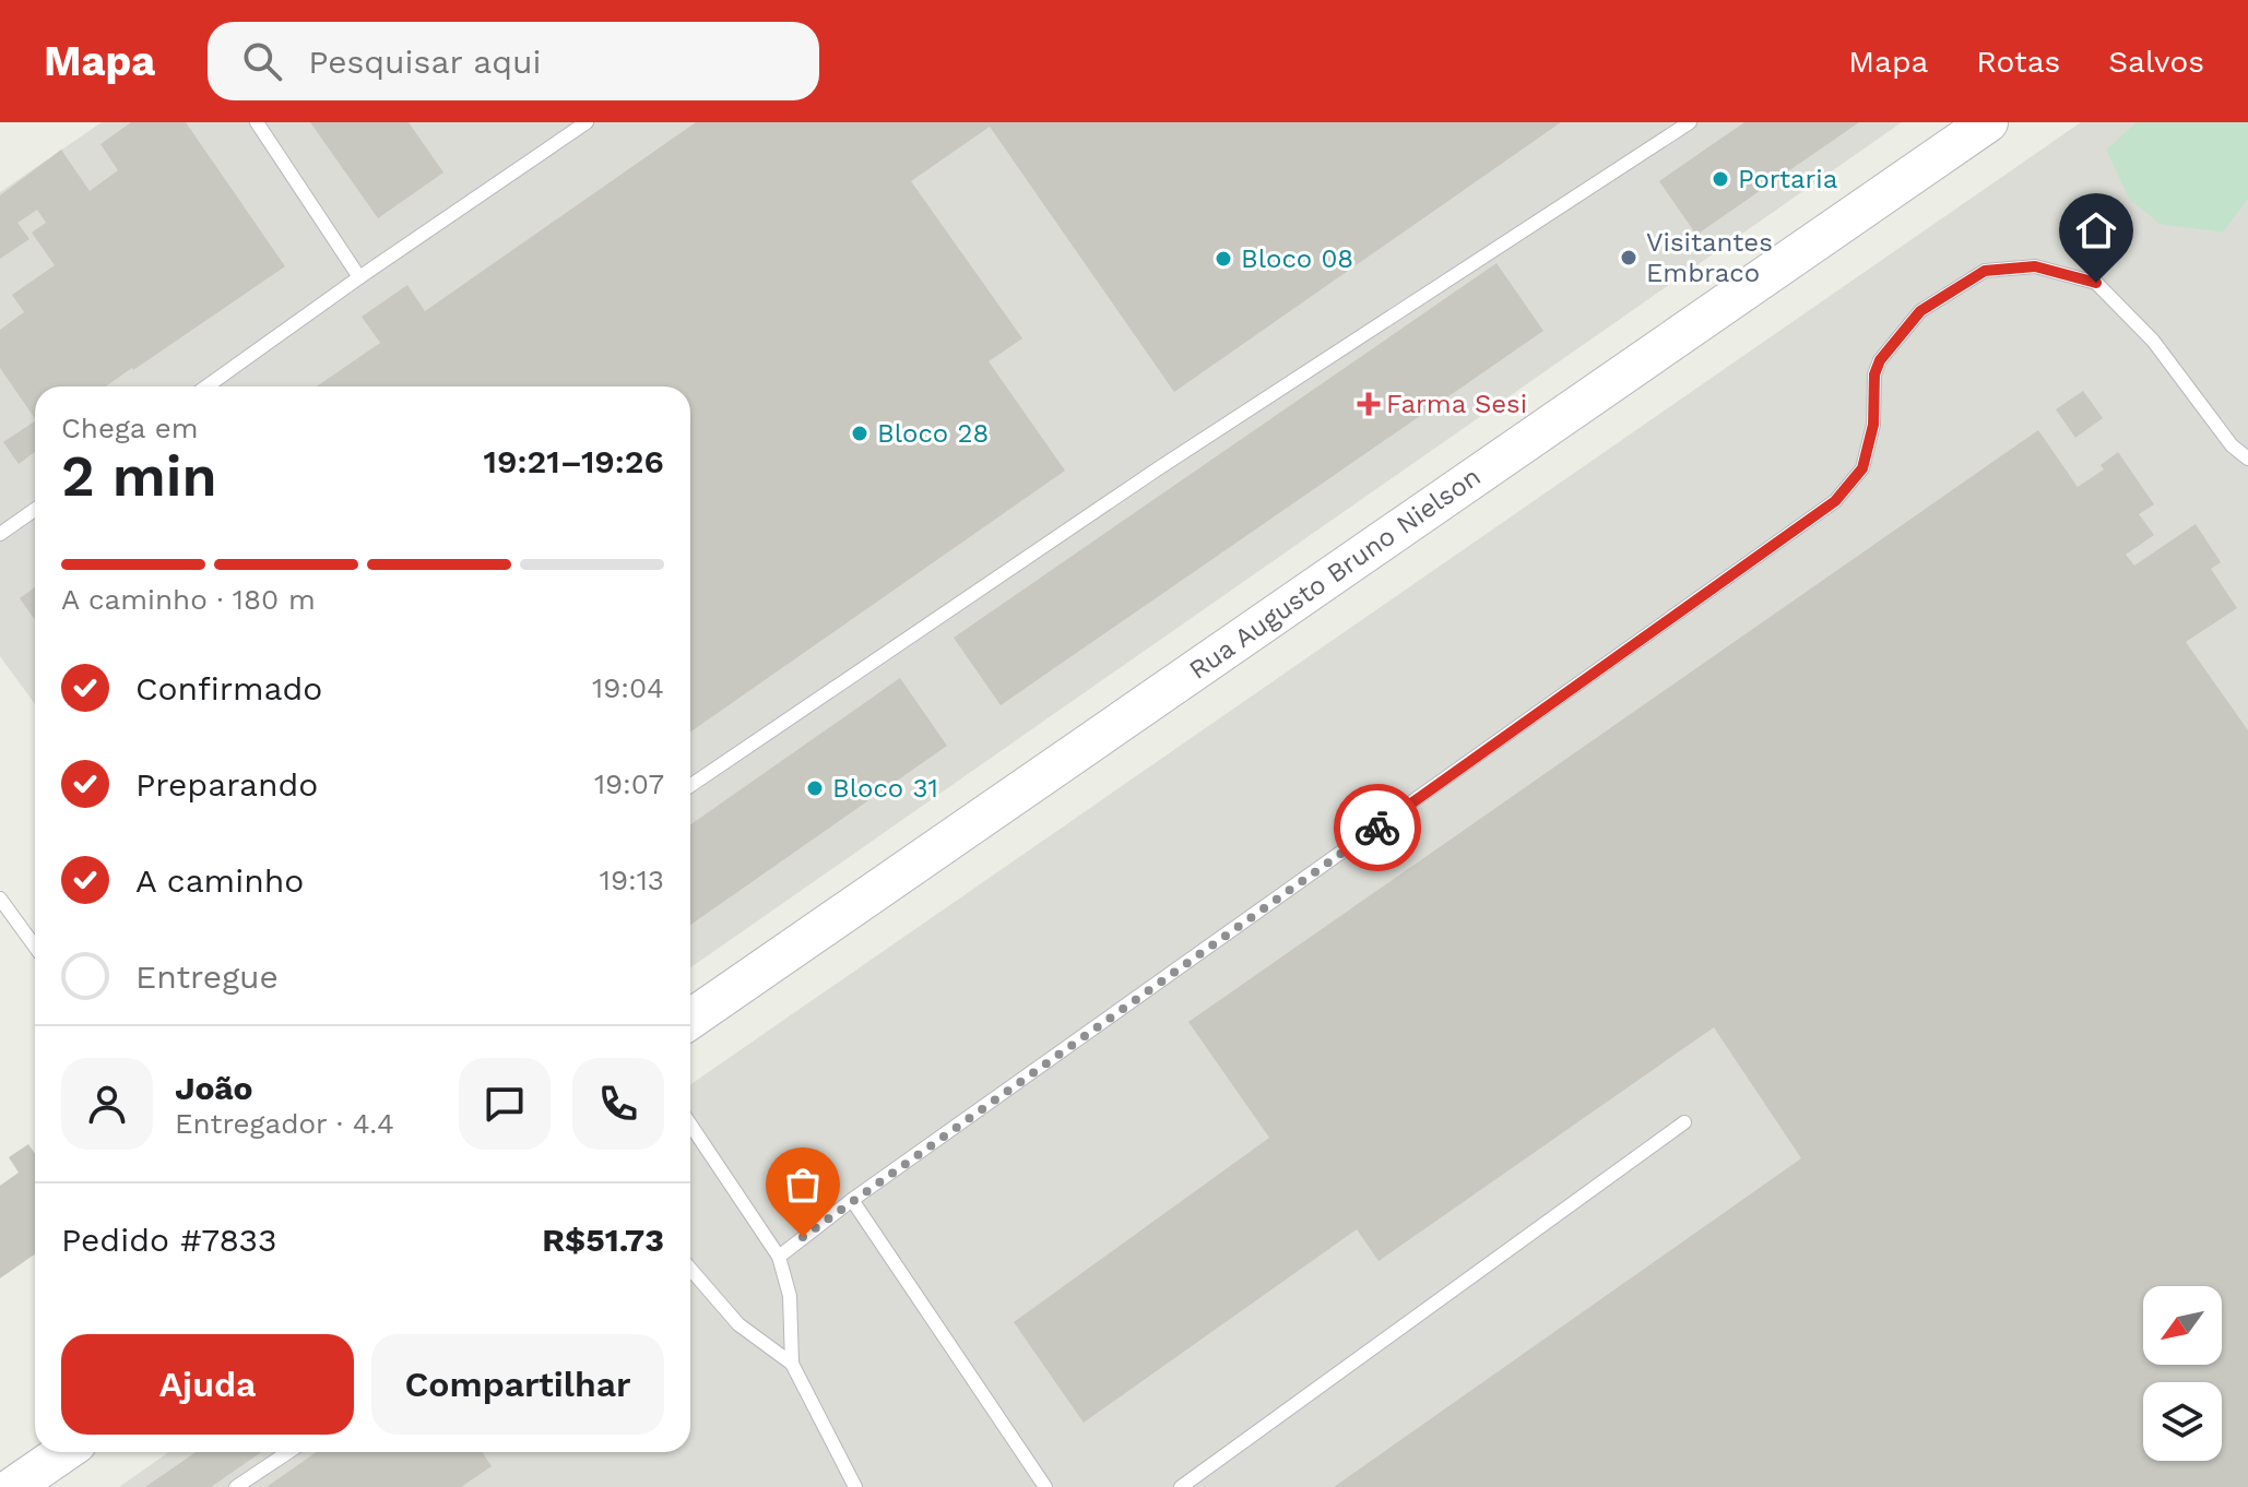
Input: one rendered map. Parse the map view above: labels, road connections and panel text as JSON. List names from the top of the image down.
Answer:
{
  "streets": {
    "main road": ["Rua Augusto Bruno Nielson"]
  },
  "places": {
    "other": [
      "Portaria",
      "Visitantes Embraco",
      "Bloco 08",
      "Bloco 28",
      "Bloco 31"
    ],
    "health": ["Farma Sesi"]
  },
  "north": "bottom left",
  "page": {
    "header": "Mapa",
    "search": "Pesquisar aqui",
    "nav": ["Mapa", "Rotas", "Salvos"],
    "heading": ["2 min", "Chega em", "19:21–19:26"],
    "panel": [
      "João",
      "Entregador · 4.4",
      "Pedido #7833",
      "R$51.73"
    ],
    "bar": "A caminho · 180 m",
    "list": [
      ["Confirmado", "19:04"],
      ["Preparando", "19:07"],
      ["A caminho", "19:13"],
      "Entregue"
    ],
    "buttons": ["Ajuda", "Compartilhar"]
  }
}
